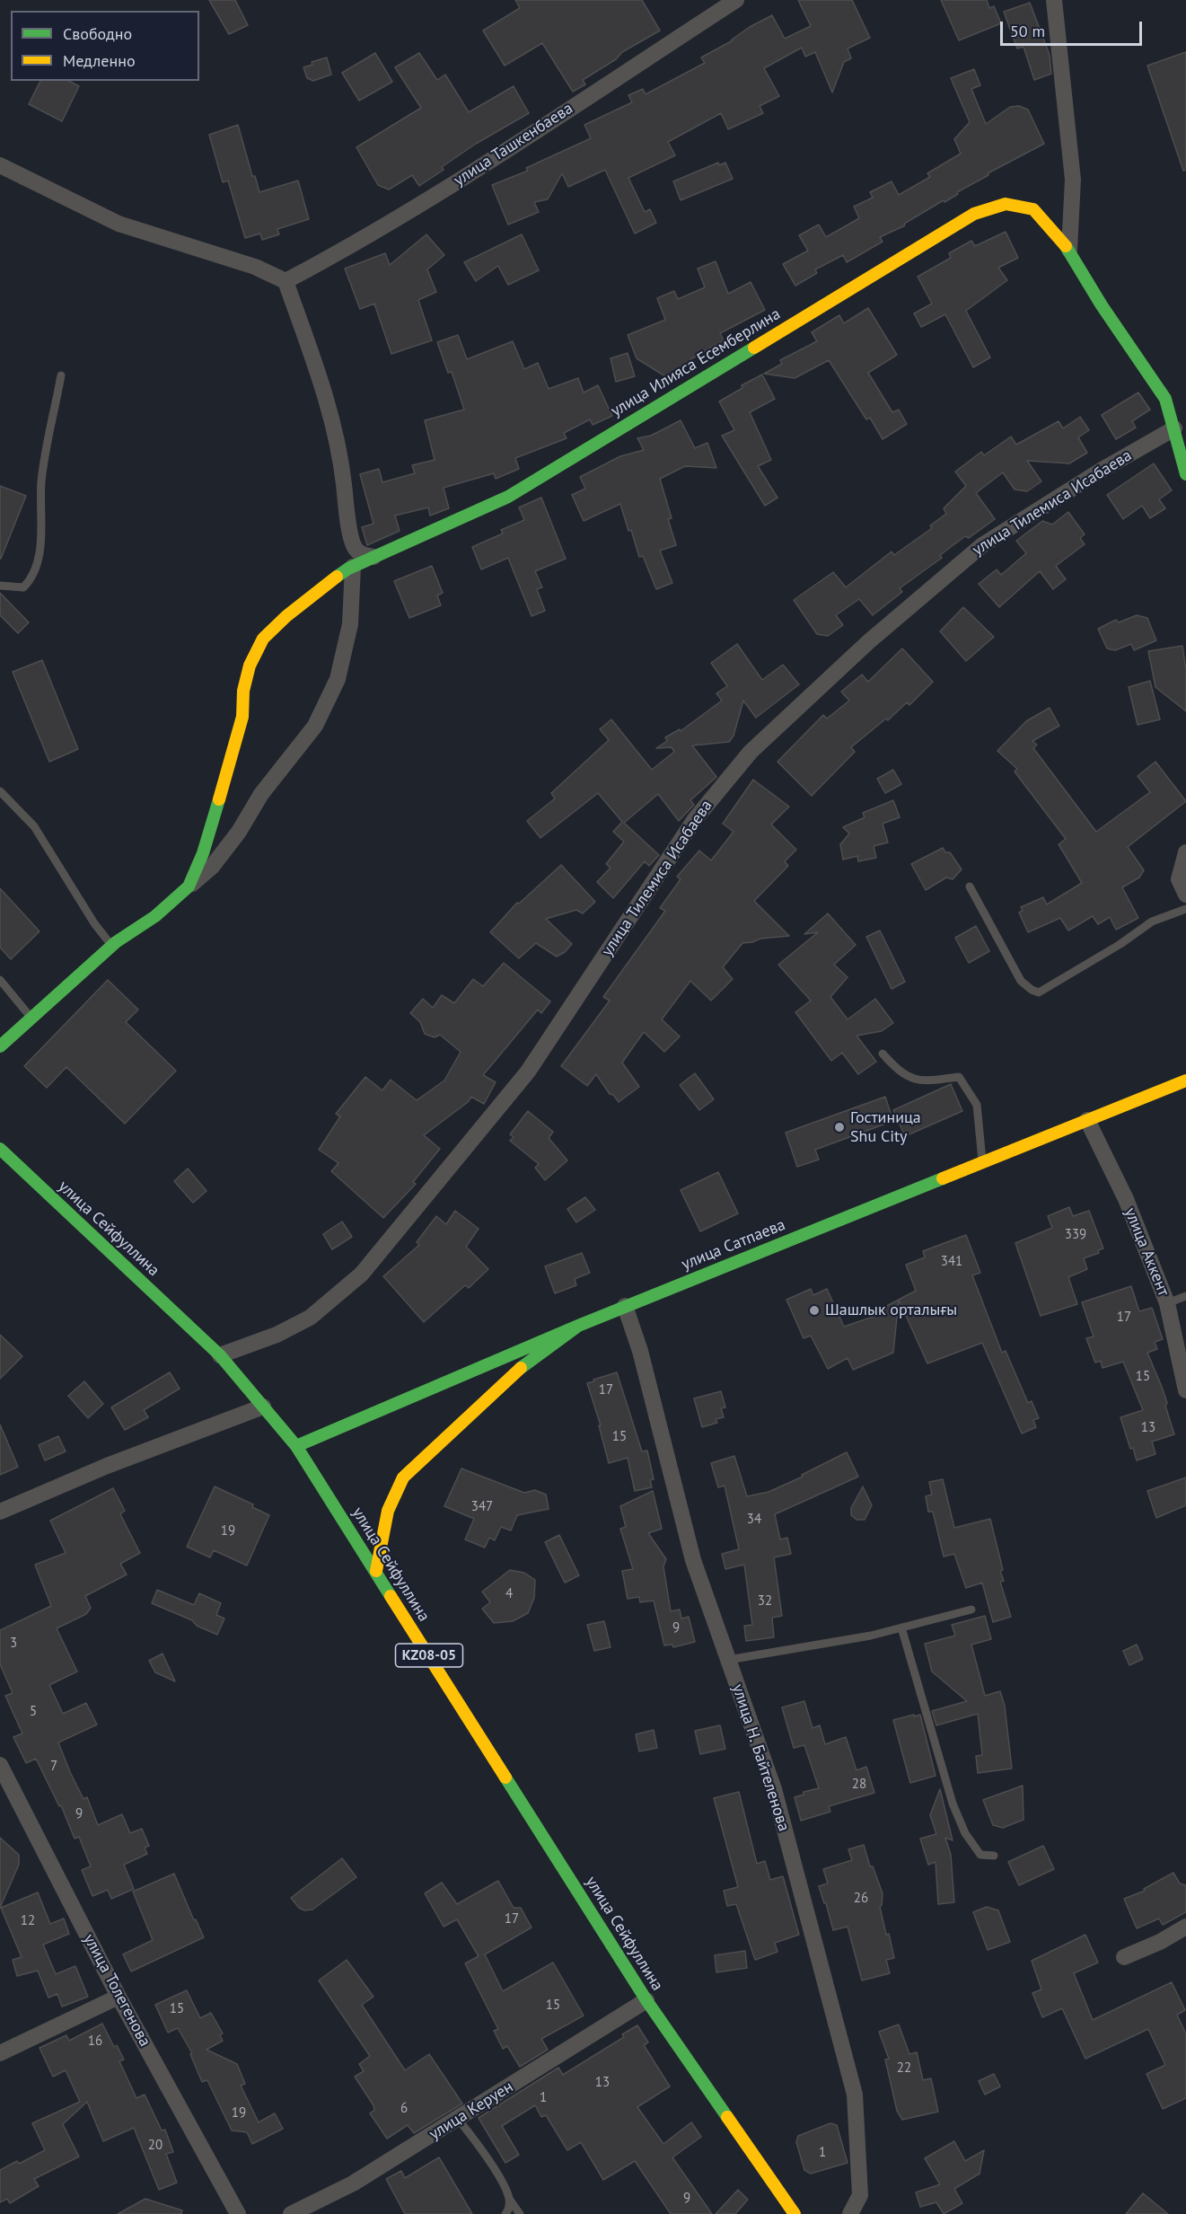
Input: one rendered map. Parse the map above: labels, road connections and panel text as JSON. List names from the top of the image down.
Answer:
{
  "streets": {
    "street": [
      "улица Ташкенбаева",
      "улица Илияса Есемберлина",
      "улица Тилемиса Исабаева",
      "улица Сейфуллина",
      "улица Сатпаева",
      "улица Аккент",
      "KZ08-05",
      "улица Н. Байтеленова",
      "улица Толегенова",
      "улица Керуен"
    ]
  },
  "crossings": [
    ["улица Тилемиса Исабаева", "улица Сейфуллина"],
    ["улица Сейфуллина", "улица Сатпаева"],
    ["улица Сейфуллина", "улица Керуен"],
    ["улица Сатпаева", "улица Аккент"],
    ["улица Сатпаева", "улица Н. Байтеленова"]
  ],
  "places": ["Гостиница Shu City", "Шашлык орталығы"],
  "house_numbers": [
    "339",
    "341",
    "17",
    "15",
    "17",
    "13",
    "15",
    "347",
    "34",
    "19",
    "4",
    "32",
    "9",
    "3",
    "5",
    "7",
    "28",
    "9",
    "26",
    "17",
    "12",
    "15",
    "15",
    "16",
    "22",
    "13",
    "1",
    "6",
    "19",
    "20",
    "1",
    "9"
  ],
  "legend": ["Свободно", "Медленно"],
  "scale_bar": "50 m"
}
